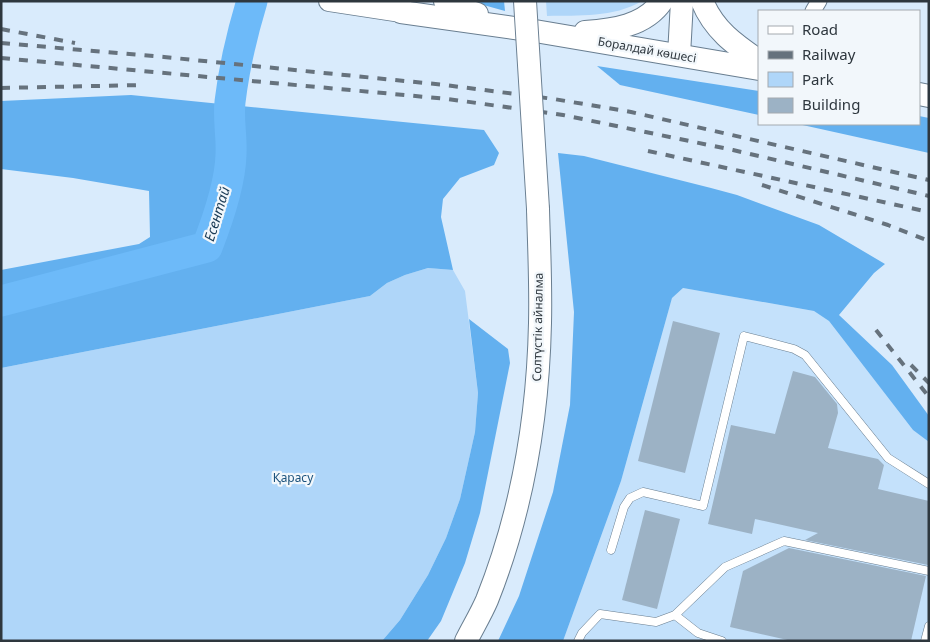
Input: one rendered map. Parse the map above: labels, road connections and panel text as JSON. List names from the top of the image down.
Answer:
{
  "streets": {
    "main road": ["Боралдай көшесі", "Солтүстік айналма"]
  },
  "water": ["Есентай"],
  "parks": ["Қарасу"],
  "legend": [
    "Road",
    "Railway",
    "Park",
    "Building"
  ]
}
